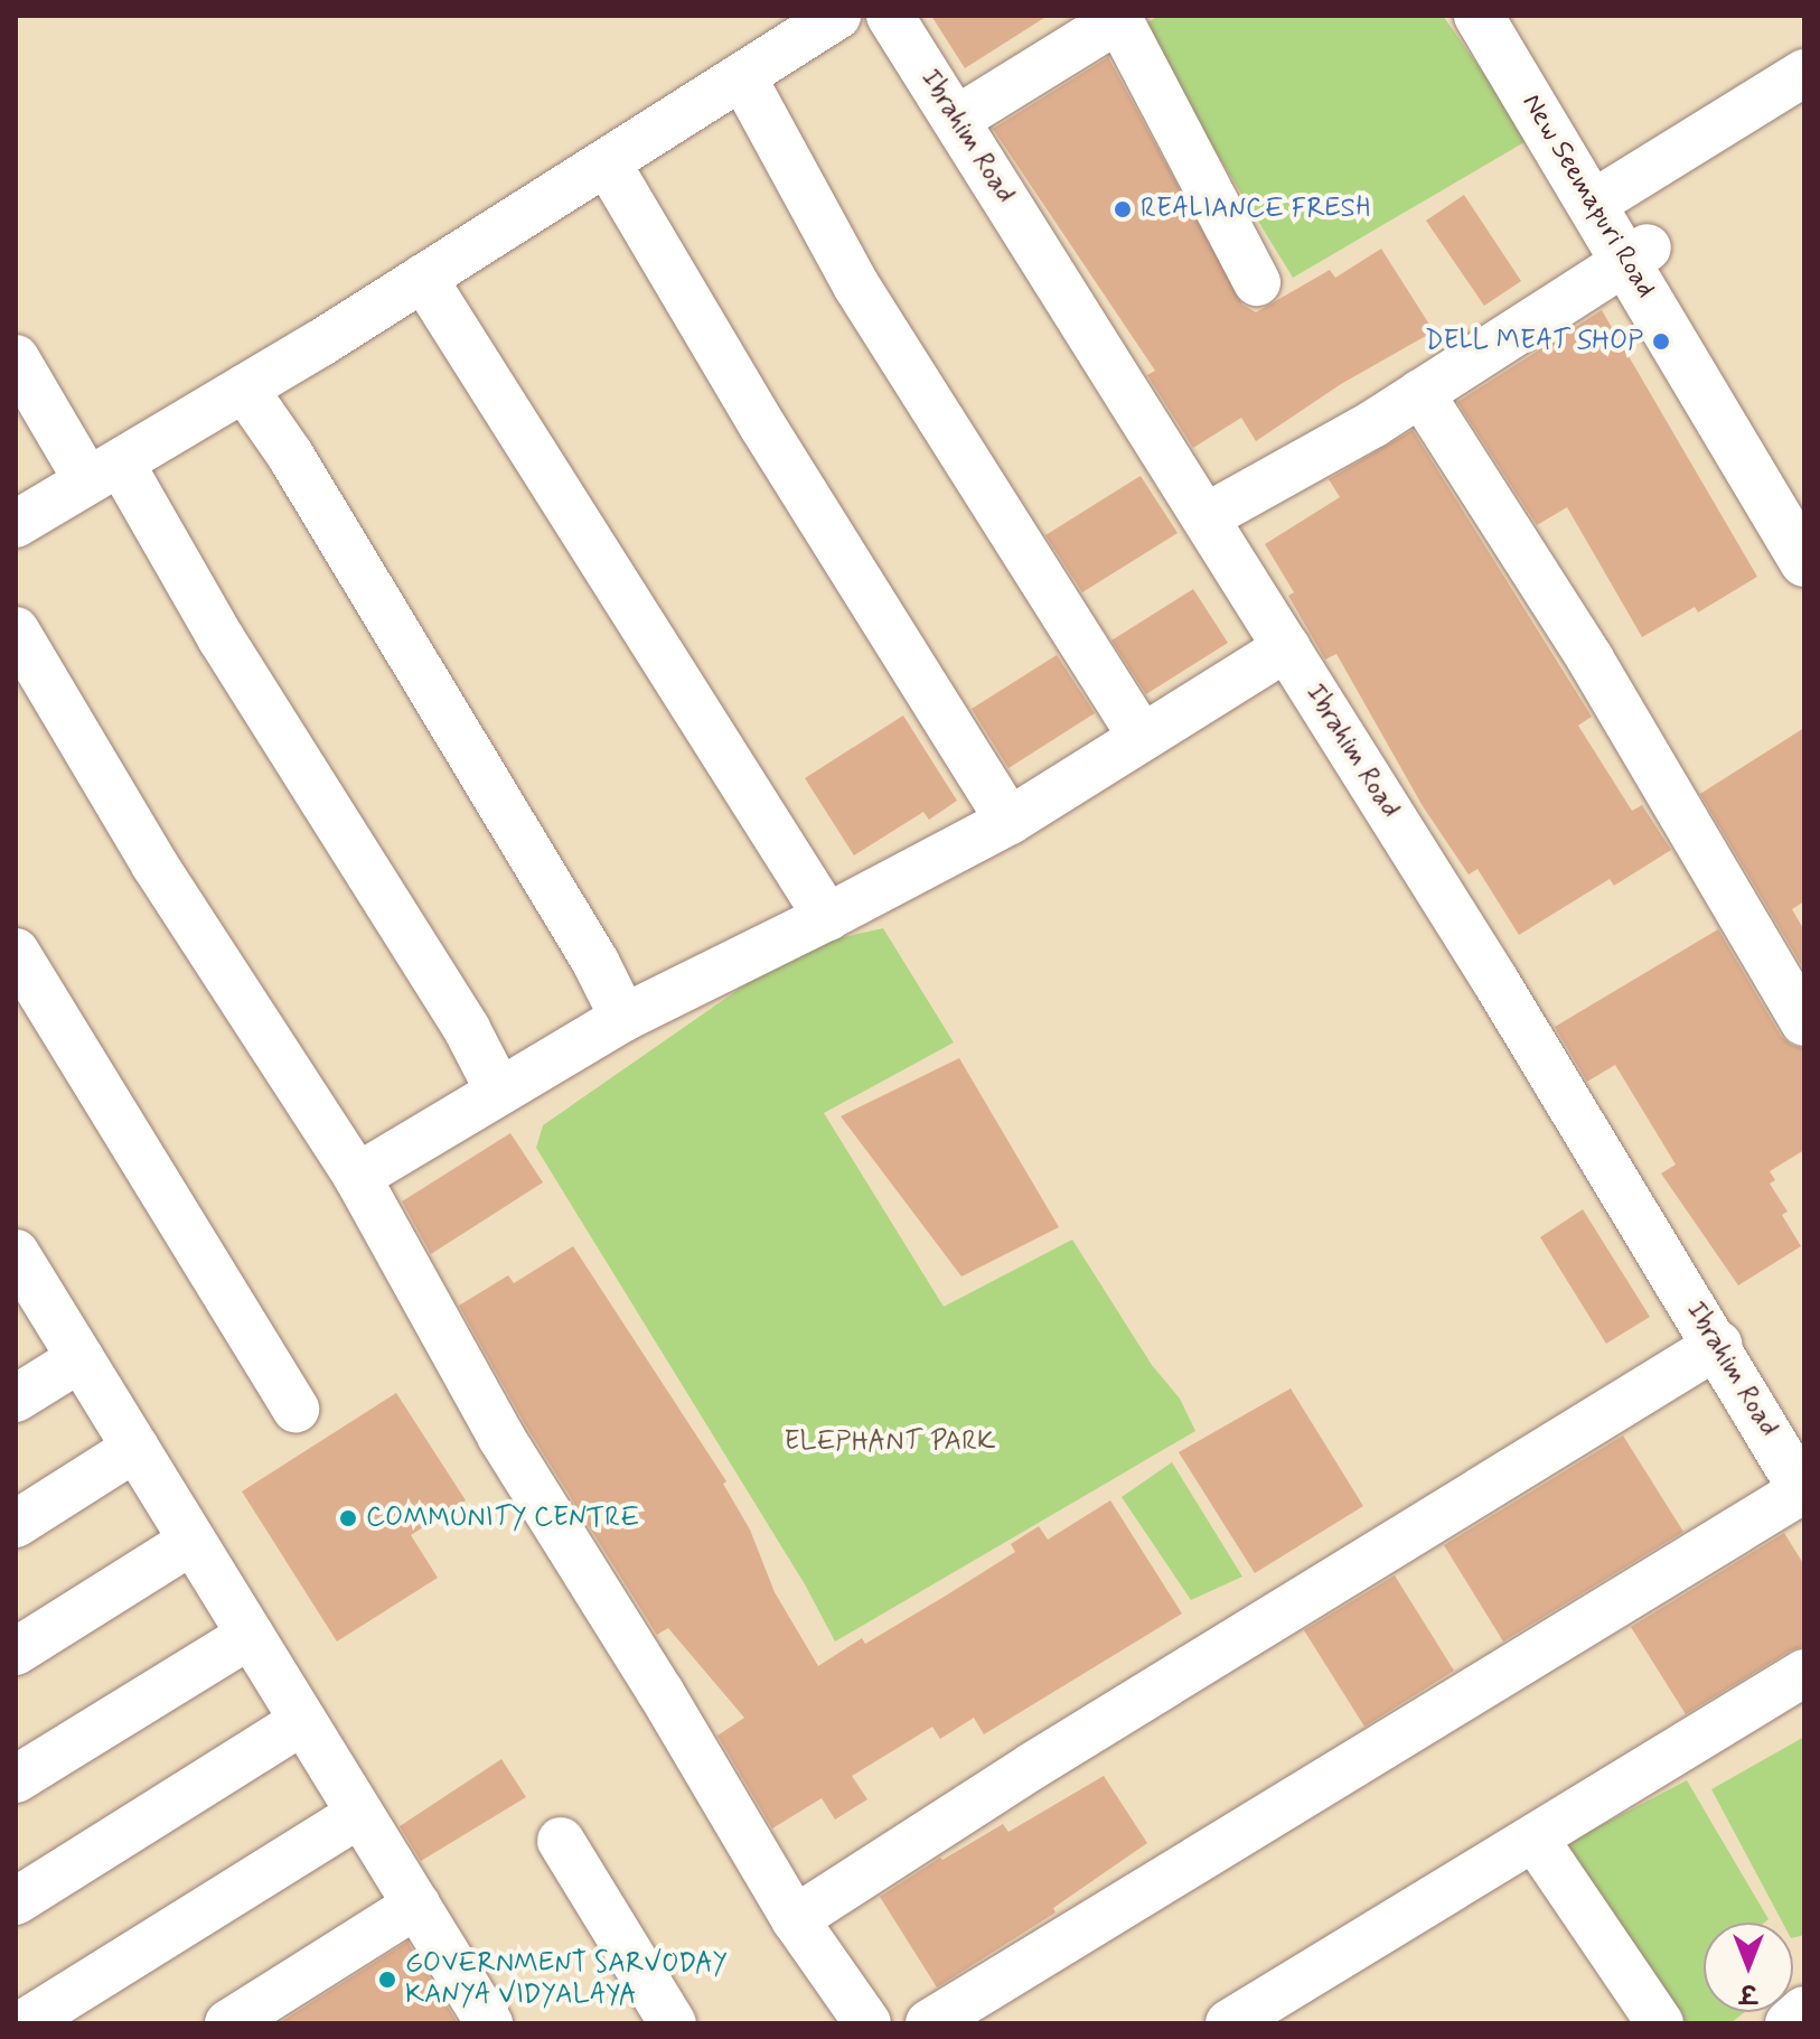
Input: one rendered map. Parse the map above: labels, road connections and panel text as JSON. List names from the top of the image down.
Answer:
{
  "streets": {
    "main road": ["New Seemapuri Road"],
    "street": ["Ibrahim Road"]
  },
  "parks": ["ELEPHANT PARK"],
  "places": [
    "REALIANCE FRESH",
    "DELL MEAT SHOP",
    "COMMUNITY CENTRE",
    "GOVERNMENT SARVODAY KANYA VIDYALAYA"
  ],
  "north": "bottom"
}
